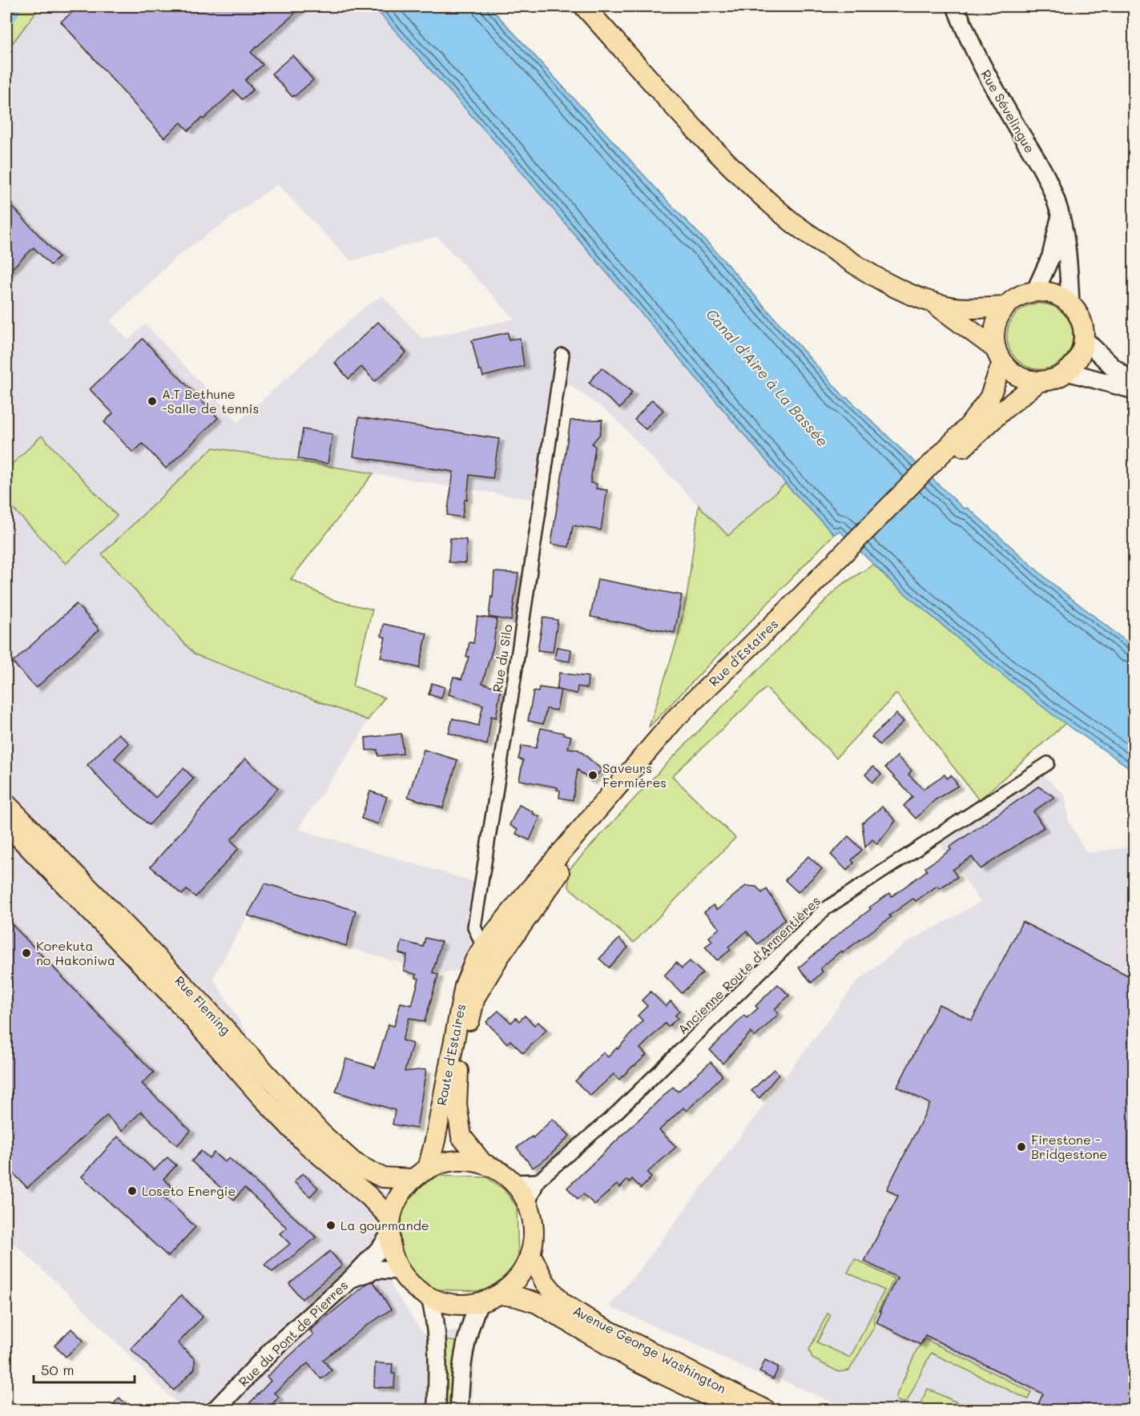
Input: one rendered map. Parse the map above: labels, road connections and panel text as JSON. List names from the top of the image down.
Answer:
{
  "streets": {
    "main road": [
      "Rue Sévelingue",
      "Rue Fleming",
      "Route d'Estaires",
      "Rue du Pont de Pierres",
      "Avenue George Washington"
    ],
    "street": ["Rue du Silo", "Ancienne Route d'Armentières"]
  },
  "crossings": [
    ["Rue du Silo", "Route d'Estaires"],
    ["Ancienne Route d'Armentières", "Rue Fleming"],
    ["Ancienne Route d'Armentières", "Route d'Estaires"],
    ["Ancienne Route d'Armentières", "Rue du Pont de Pierres"],
    ["Ancienne Route d'Armentières", "Avenue George Washington"],
    ["Rue Fleming", "Route d'Estaires"],
    ["Rue Fleming", "Rue du Pont de Pierres"],
    ["Rue Fleming", "Avenue George Washington"],
    ["Route d'Estaires", "Rue du Pont de Pierres"],
    ["Route d'Estaires", "Avenue George Washington"],
    ["Rue du Pont de Pierres", "Avenue George Washington"]
  ],
  "water": ["Canal d'Aire à La Bassée"],
  "places": [
    "A.T Bethune -Salle de tennis",
    "Saveurs Fermières",
    "Korekuta no Hakoniwa",
    "Firestone - Bridgestone",
    "Loseto Energie",
    "La gourmande"
  ],
  "scale_bar": "50 m"
}
